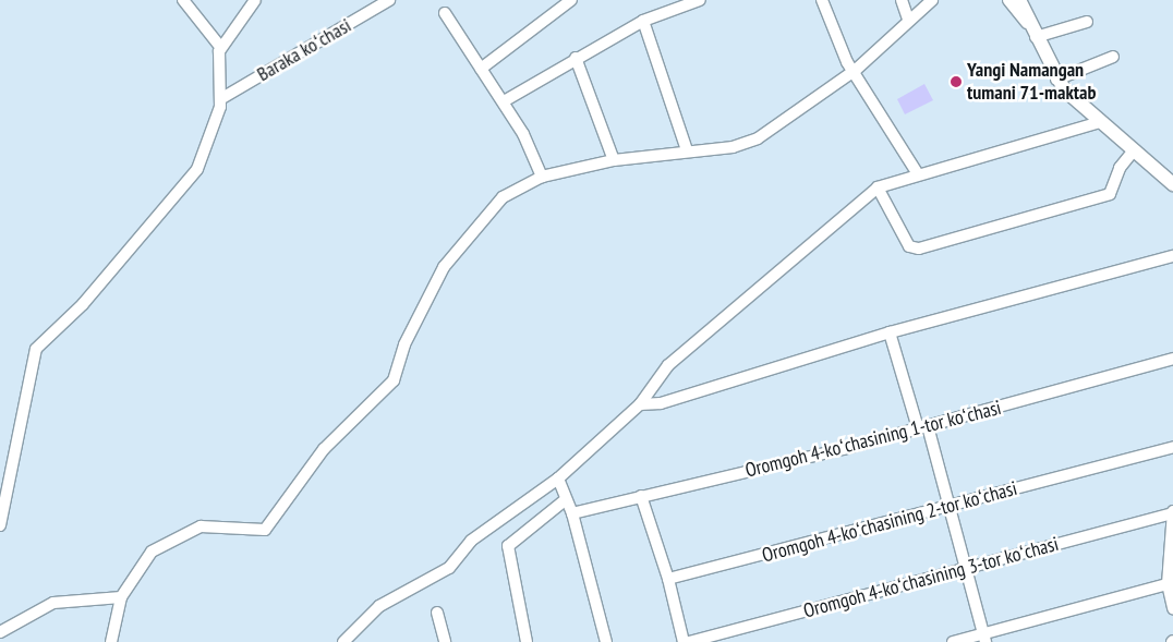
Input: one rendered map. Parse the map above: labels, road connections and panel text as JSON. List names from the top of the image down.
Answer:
{
  "streets": {
    "street": [
      "Baraka koʻchasi",
      "Oromgoh 4-koʻchasining 1-tor koʻchasi",
      "Oromgoh 4-koʻchasining 2-tor koʻchasi",
      "Oromgoh 4-koʻchasining 3-tor koʻchasi"
    ]
  },
  "places": ["Yangi Namangan tumani 71-maktab"]
}
